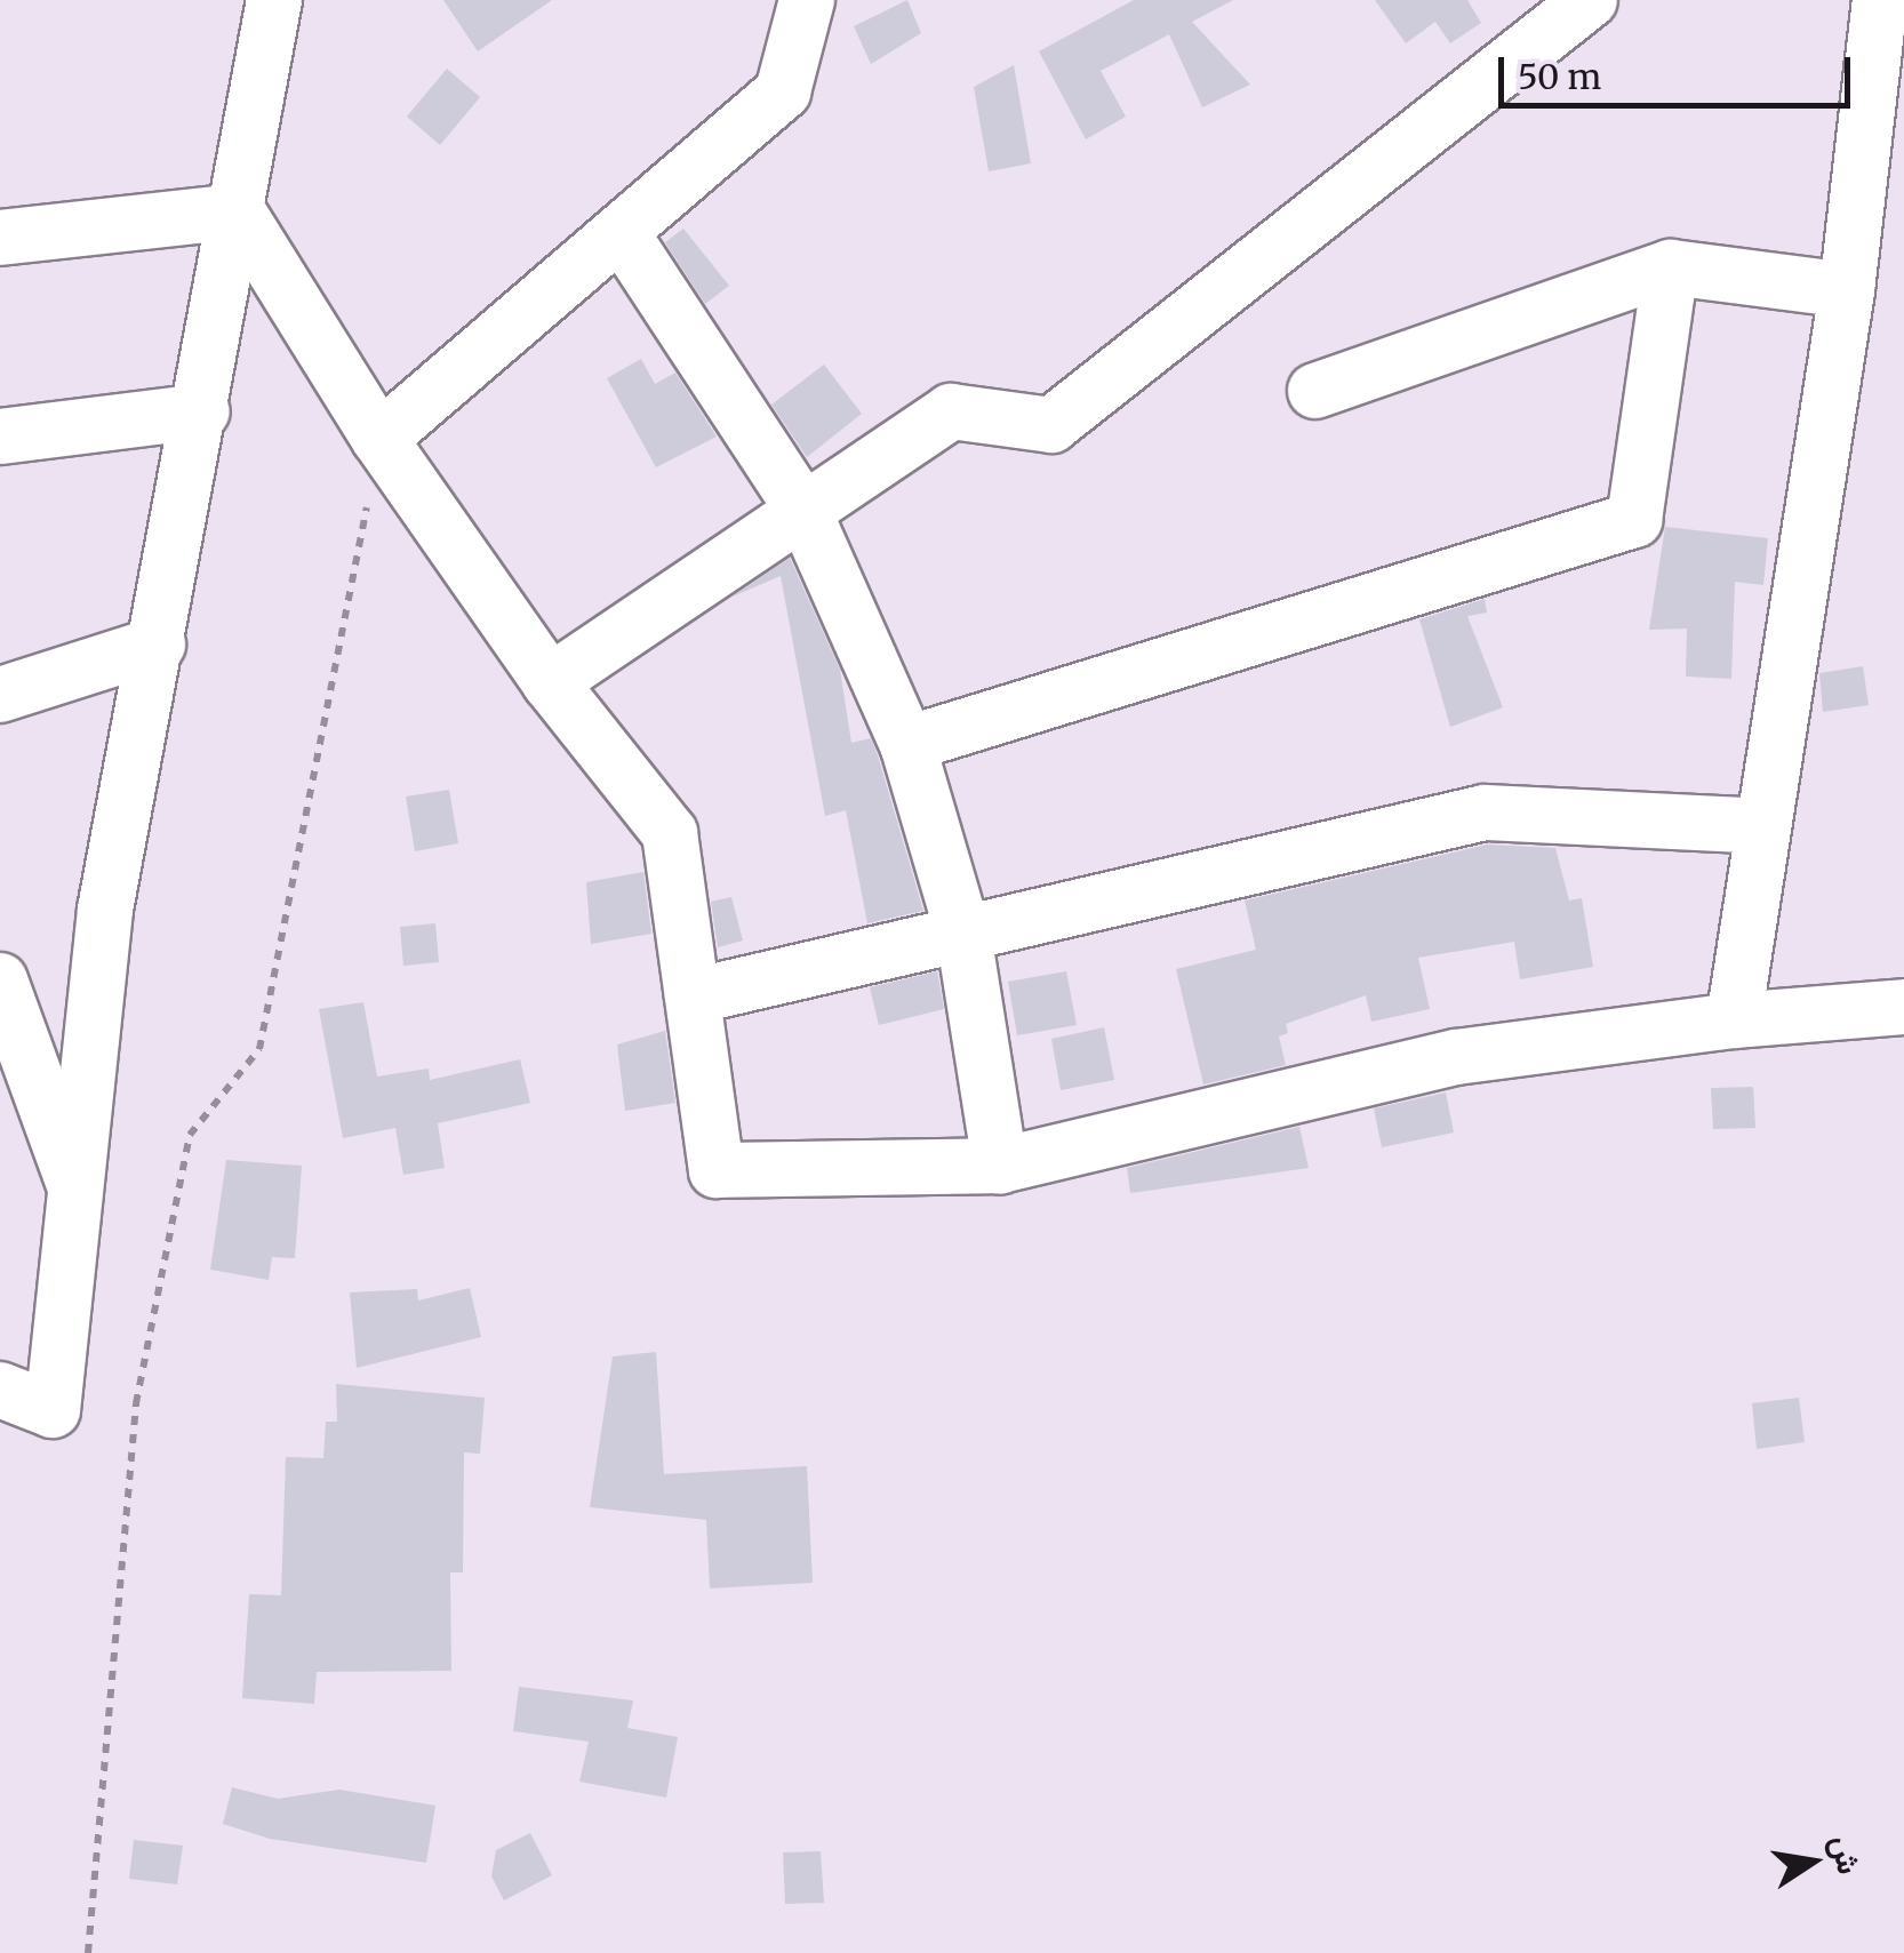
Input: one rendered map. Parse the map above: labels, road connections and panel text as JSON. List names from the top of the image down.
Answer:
{
  "scale_bar": "50 m",
  "north": "right"
}
